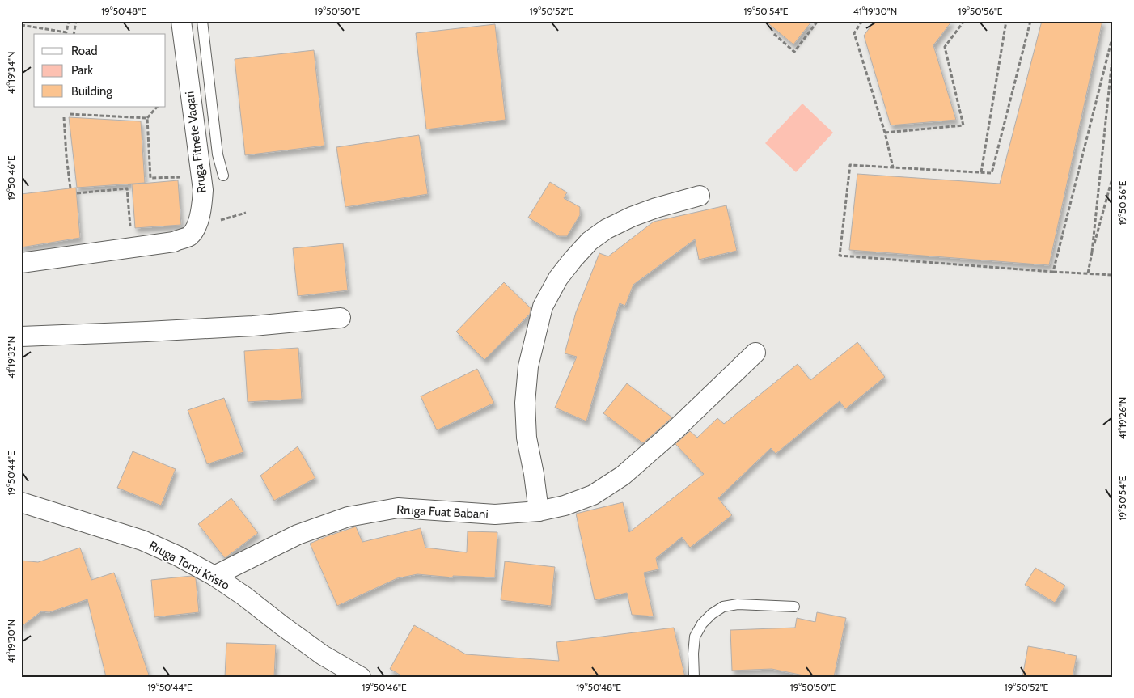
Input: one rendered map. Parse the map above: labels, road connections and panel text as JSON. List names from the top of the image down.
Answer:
{
  "streets": {
    "street": ["Rruga Fitnete Vaqari", "Rruga Fuat Babani", "Rruga Tomi Kristo"]
  },
  "crossings": [
    ["Rruga Fuat Babani", "Rruga Tomi Kristo"]
  ],
  "legend": ["Road", "Park", "Building"],
  "coordinates": [
    "19°50'48\"E",
    "19°50'50\"E",
    "19°50'52\"E",
    "19°50'54\"E",
    "41°19'30\"N",
    "19°50'56\"E",
    "41°19'34\"N",
    "19°50'46\"E",
    "41°19'32\"N",
    "41°19'26\"N",
    "19°50'44\"E"
  ]
}
